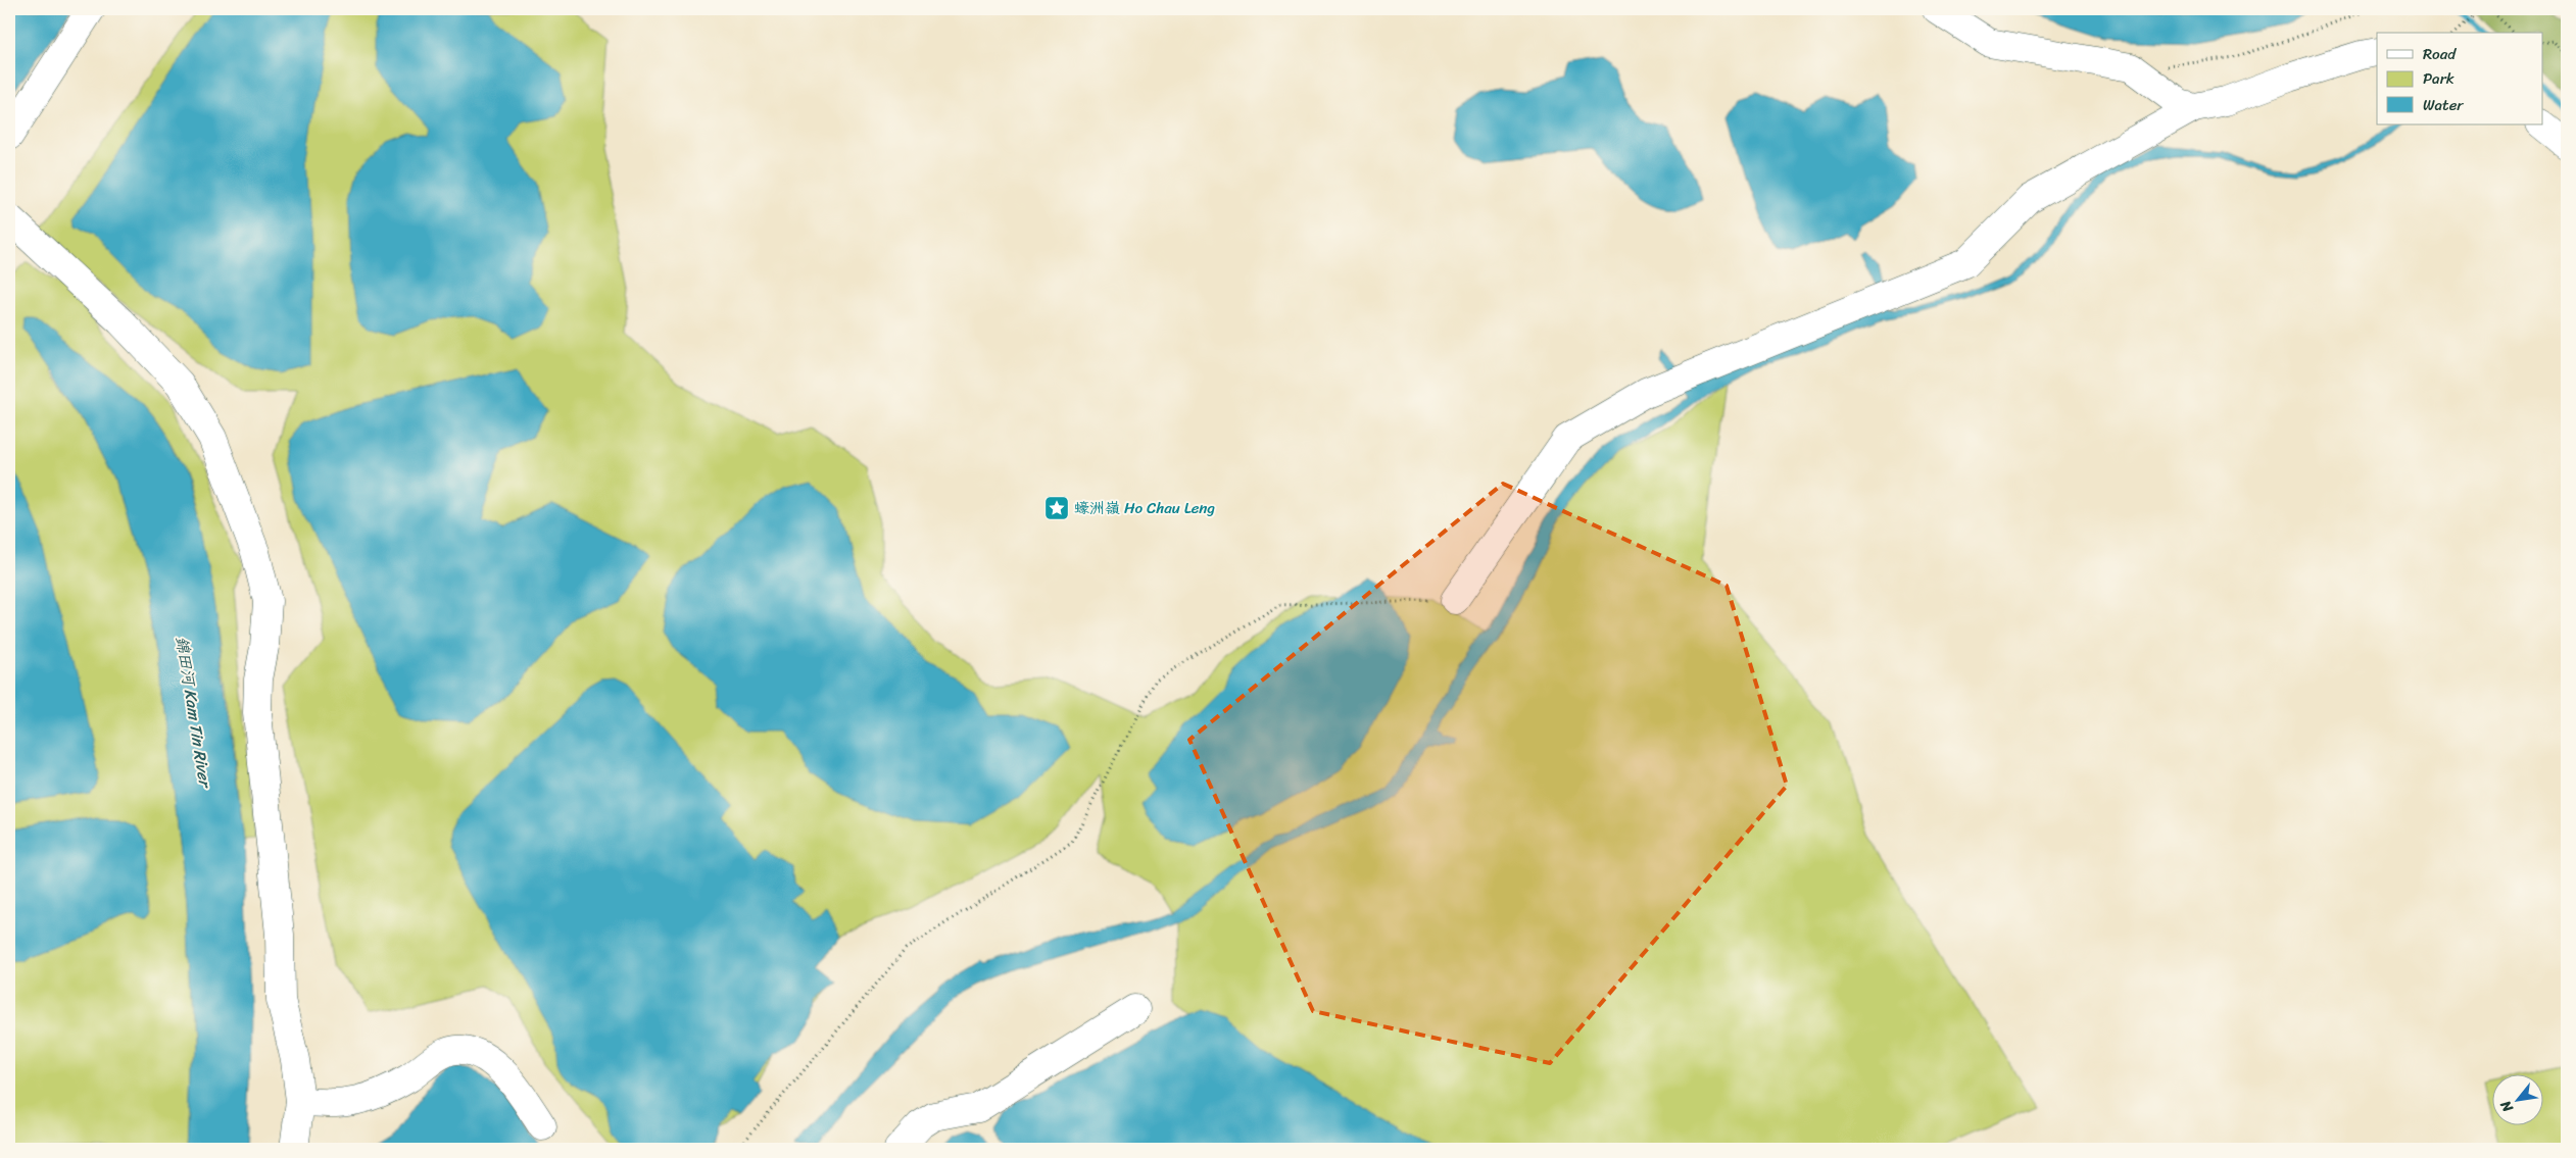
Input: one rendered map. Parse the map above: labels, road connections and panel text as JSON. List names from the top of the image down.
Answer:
{
  "water": ["錦田河 Kam Tin River"],
  "places": {
    "place": ["蠔洲嶺 Ho Chau Leng"]
  },
  "legend": ["Road", "Park", "Water"],
  "north": "bottom left"
}
